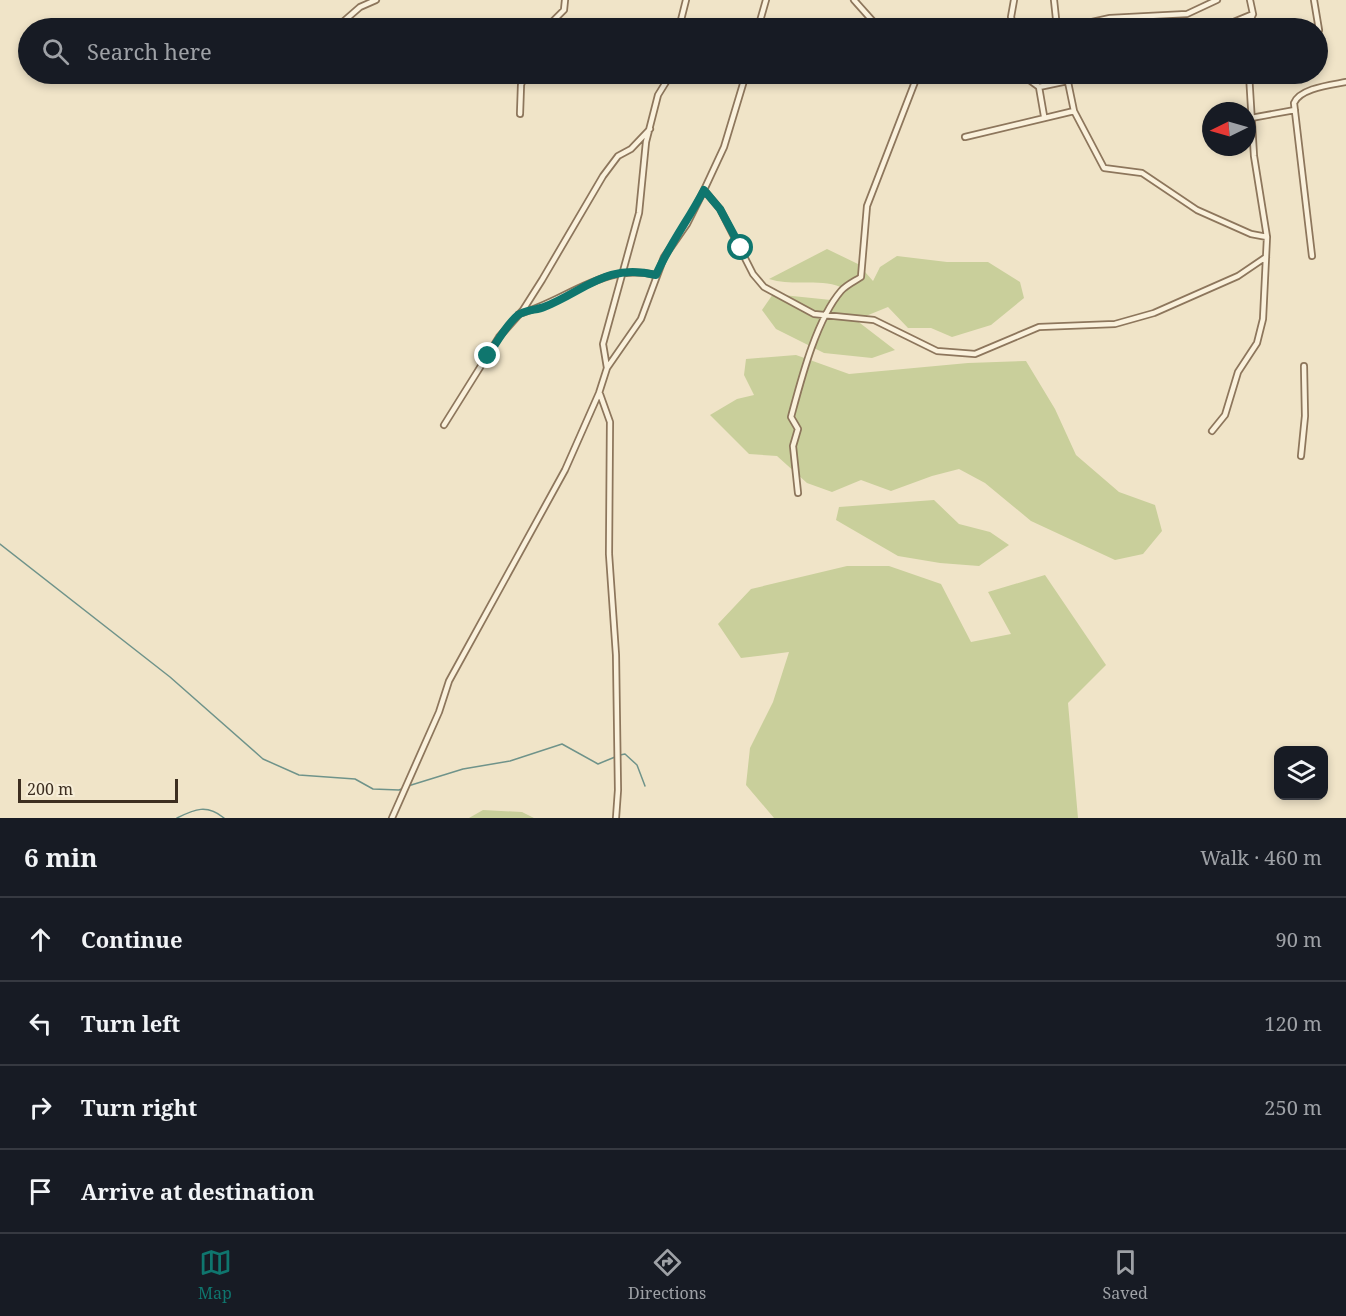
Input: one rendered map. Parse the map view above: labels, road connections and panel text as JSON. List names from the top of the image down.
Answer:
{
  "scale_bar": "200 m",
  "north": "left",
  "page": {
    "search": "Search here",
    "scale": "200 m",
    "heading": ["6 min", "Walk · 460 m"],
    "list": [
      ["Continue", "90 m"],
      ["Turn left", "120 m"],
      ["Turn right", "250 m"],
      "Arrive at destination"
    ],
    "nav": ["Map", "Directions", "Saved"]
  }
}
